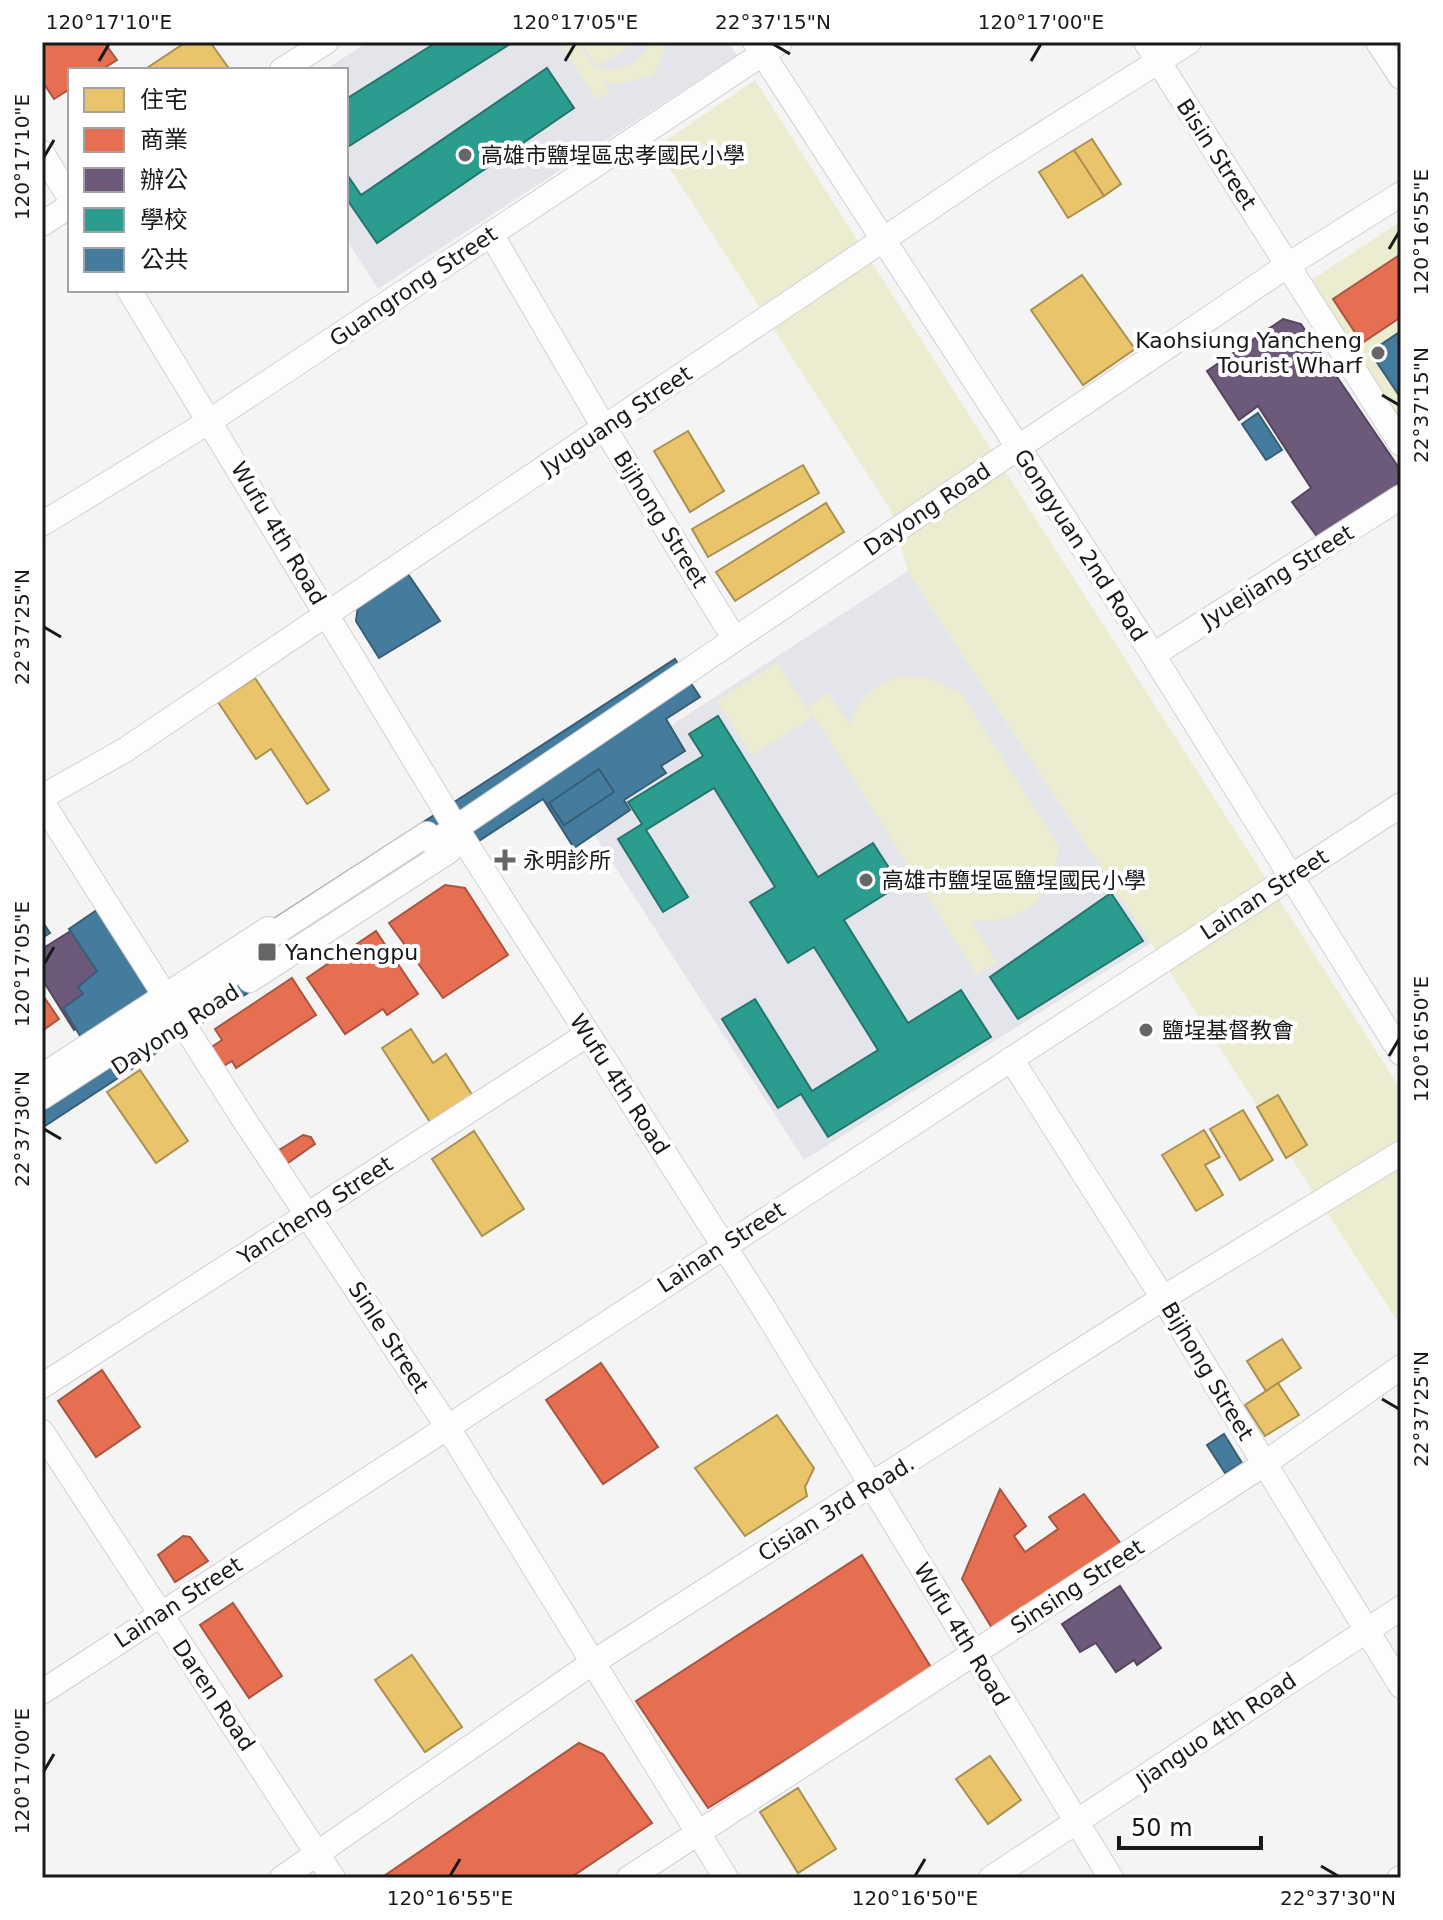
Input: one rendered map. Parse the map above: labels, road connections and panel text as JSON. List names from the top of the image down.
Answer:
{
  "streets": {
    "street": [
      "Bisin Street",
      "Guangrong Street",
      "Jyuguang Street",
      "Dayong Road",
      "Bijhong Street",
      "Wufu 4th Road",
      "Gongyuan 2nd Road",
      "Jyuejiang Street",
      "Lainan Street",
      "Yancheng Street",
      "Sinle Street",
      "Cisian 3rd Road.",
      "Sinsing Street",
      "Daren Road",
      "Jianguo 4th Road"
    ]
  },
  "crossings": [
    ["Bisin Street", "Jyuguang Street"],
    ["Bisin Street", "Dayong Road"],
    ["Guangrong Street", "Bijhong Street"],
    ["Guangrong Street", "Wufu 4th Road"],
    ["Guangrong Street", "Gongyuan 2nd Road"],
    ["Jyuguang Street", "Bijhong Street"],
    ["Jyuguang Street", "Wufu 4th Road"],
    ["Jyuguang Street", "Gongyuan 2nd Road"],
    ["Jyuguang Street", "Sinle Street"],
    ["Dayong Road", "Bijhong Street"],
    ["Dayong Road", "Wufu 4th Road"],
    ["Dayong Road", "Gongyuan 2nd Road"],
    ["Dayong Road", "Sinle Street"],
    ["Bijhong Street", "Lainan Street"],
    ["Bijhong Street", "Cisian 3rd Road."],
    ["Bijhong Street", "Sinsing Street"],
    ["Bijhong Street", "Jianguo 4th Road"],
    ["Wufu 4th Road", "Lainan Street"],
    ["Wufu 4th Road", "Yancheng Street"],
    ["Wufu 4th Road", "Cisian 3rd Road."],
    ["Wufu 4th Road", "Sinsing Street"],
    ["Wufu 4th Road", "Jianguo 4th Road"],
    ["Gongyuan 2nd Road", "Jyuejiang Street"],
    ["Gongyuan 2nd Road", "Lainan Street"],
    ["Lainan Street", "Sinle Street"],
    ["Lainan Street", "Daren Road"],
    ["Yancheng Street", "Sinle Street"],
    ["Sinle Street", "Cisian 3rd Road."],
    ["Sinle Street", "Sinsing Street"],
    ["Cisian 3rd Road.", "Daren Road"]
  ],
  "places": {
    "other": [
      "高雄市鹽埕區忠孝國民小學",
      "Kaohsiung Yancheng Tourist Wharf",
      "高雄市鹽埕區鹽埕國民小學",
      "鹽埕基督教會"
    ],
    "health": ["永明診所"],
    "transit": ["Yanchengpu"]
  },
  "legend": [
    "住宅",
    "商業",
    "辦公",
    "學校",
    "公共"
  ],
  "scale_bar": "50 m",
  "coordinates": [
    "120°17'10\"E",
    "120°17'05\"E",
    "22°37'15\"N",
    "120°17'00\"E",
    "120°16'55\"E",
    "22°37'25\"N",
    "120°16'50\"E",
    "22°37'30\"N"
  ]
}
